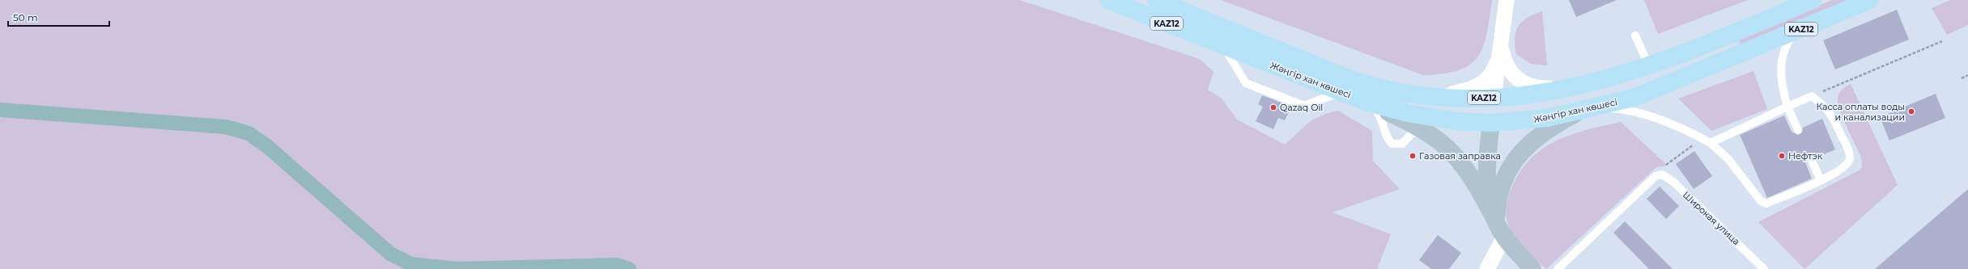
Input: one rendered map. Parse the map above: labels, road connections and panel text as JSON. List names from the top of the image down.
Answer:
{
  "streets": {
    "main road": ["KAZ12", "Жәңгір хан көшесі"],
    "lane": ["Широкая улица"]
  },
  "places": [
    "Qazaq Oil",
    "Касса оплаты воды и канализации",
    "Газовая заправка",
    "Нефтэк"
  ],
  "scale_bar": "50 m"
}
